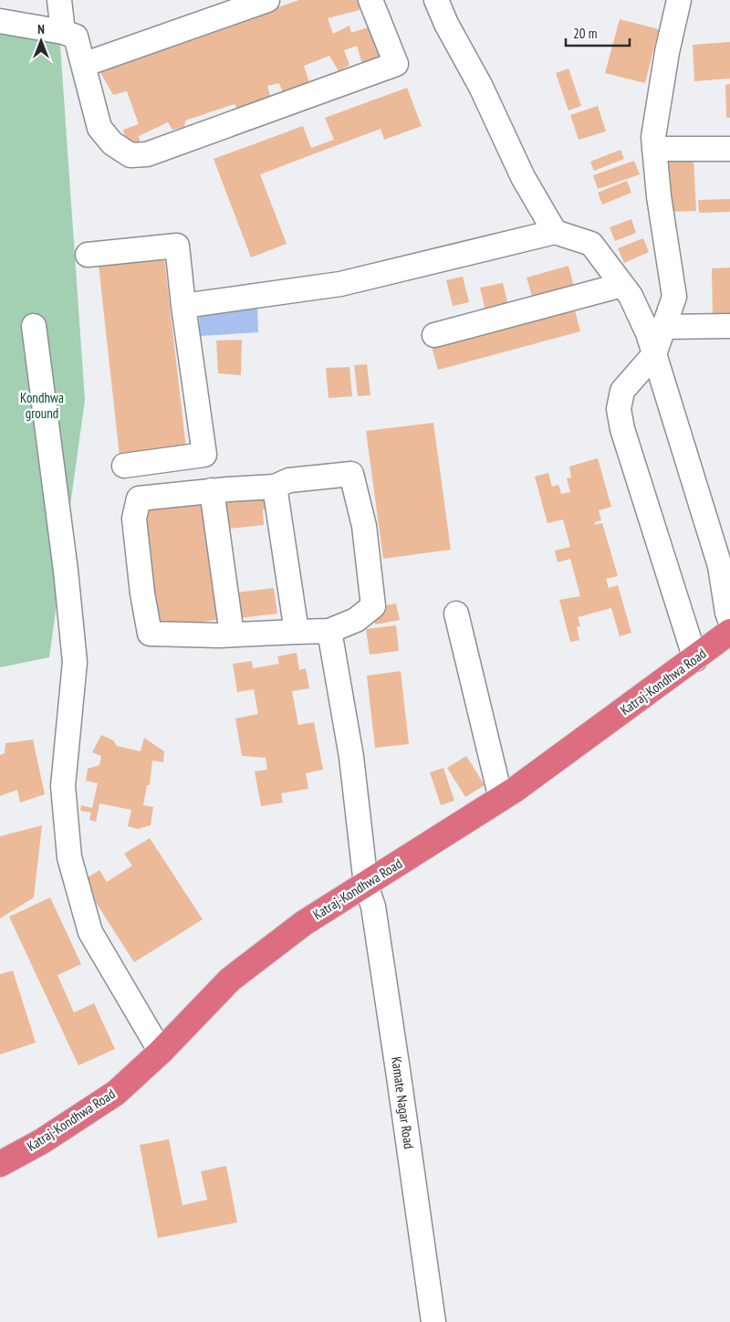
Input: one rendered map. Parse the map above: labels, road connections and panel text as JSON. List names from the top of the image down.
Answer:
{
  "streets": {
    "highway": ["Katraj-Kondhwa Road"],
    "street": ["Kamate Nagar Road"]
  },
  "crossings": [
    ["Katraj-Kondhwa Road", "Kamate Nagar Road"]
  ],
  "parks": ["Kondhwa ground"],
  "scale_bar": "20 m",
  "north": "top"
}
